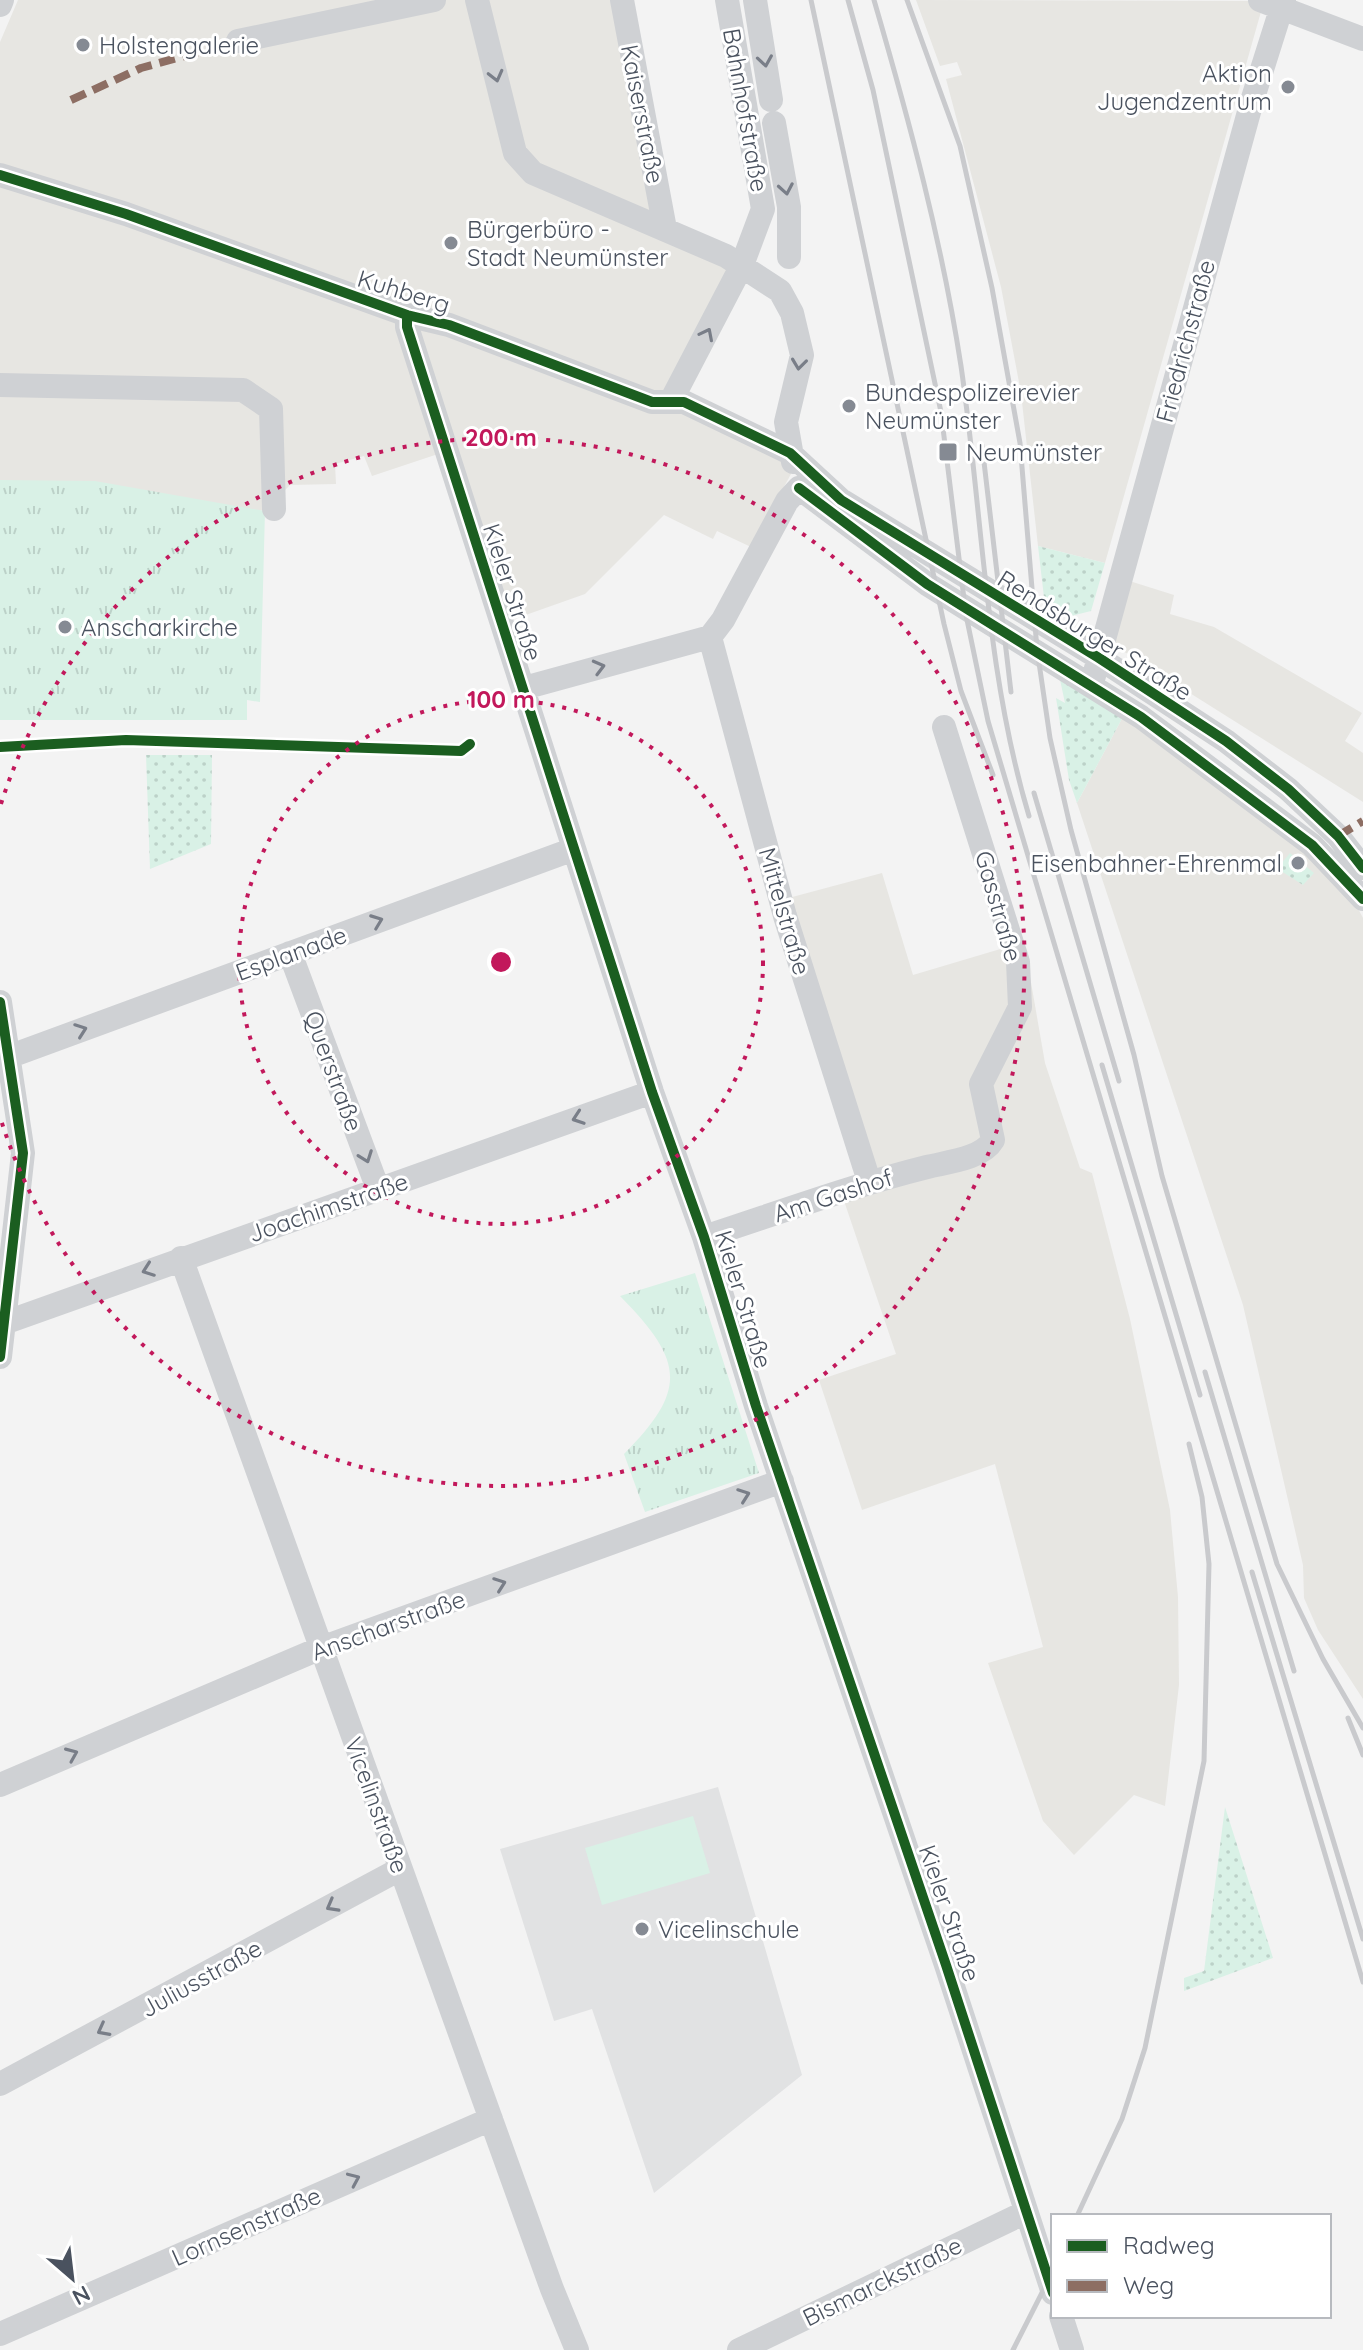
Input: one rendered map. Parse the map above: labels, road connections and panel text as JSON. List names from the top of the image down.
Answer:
{
  "streets": {
    "street": [
      "Bahnhofstraße",
      "Kaiserstraße",
      "Kuhberg",
      "Friedrichstraße",
      "Kieler Straße",
      "Rendsburger Straße",
      "Gasstraße",
      "Mittelstraße",
      "Esplanade",
      "Querstraße",
      "Am Gashof",
      "Joachimstraße",
      "Anscharstraße",
      "Vicelinstraße",
      "Juliusstraße",
      "Lornsenstraße",
      "Bismarckstraße"
    ]
  },
  "crossings": [
    ["Bahnhofstraße", "Kaiserstraße"],
    ["Bahnhofstraße", "Kuhberg"],
    ["Kuhberg", "Kieler Straße"],
    ["Kuhberg", "Rendsburger Straße"],
    ["Friedrichstraße", "Rendsburger Straße"],
    ["Kieler Straße", "Esplanade"],
    ["Kieler Straße", "Am Gashof"],
    ["Kieler Straße", "Joachimstraße"],
    ["Kieler Straße", "Anscharstraße"],
    ["Kieler Straße", "Bismarckstraße"],
    ["Gasstraße", "Am Gashof"],
    ["Mittelstraße", "Am Gashof"],
    ["Esplanade", "Querstraße"],
    ["Querstraße", "Joachimstraße"],
    ["Joachimstraße", "Vicelinstraße"],
    ["Anscharstraße", "Vicelinstraße"],
    ["Vicelinstraße", "Juliusstraße"],
    ["Vicelinstraße", "Lornsenstraße"]
  ],
  "one_way": [
    "Kaiserstraße",
    "Esplanade",
    "Querstraße",
    "Joachimstraße",
    "Anscharstraße",
    "Juliusstraße",
    "Lornsenstraße"
  ],
  "places": {
    "other": [
      "Holstengalerie",
      "Aktion Jugendzentrum",
      "Bürgerbüro - Stadt Neumünster",
      "Bundespolizeirevier Neumünster",
      "Anscharkirche",
      "Eisenbahner-Ehrenmal",
      "Vicelinschule"
    ],
    "transit": ["Neumünster"]
  },
  "legend": ["Radweg", "Weg"],
  "north": "bottom right",
  "rings": ["200 m", "100 m"]
}
